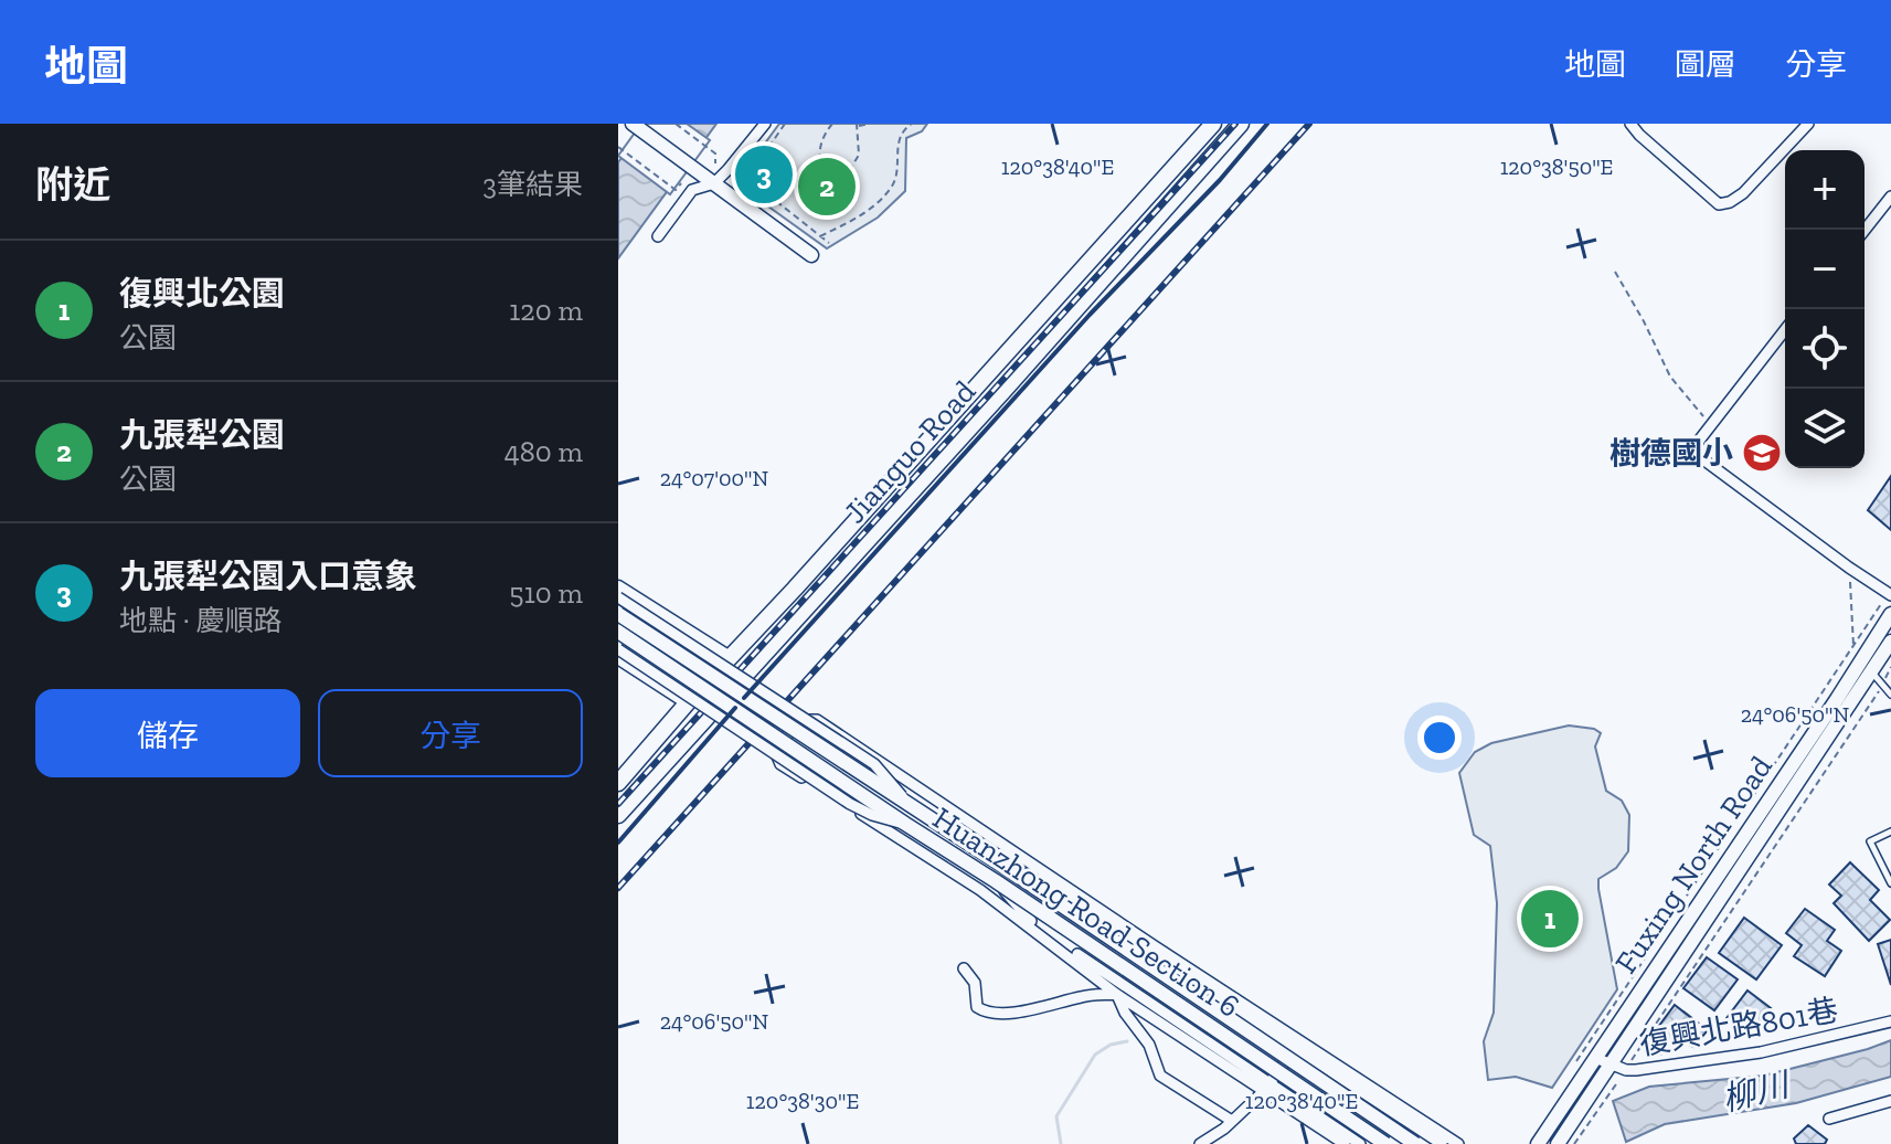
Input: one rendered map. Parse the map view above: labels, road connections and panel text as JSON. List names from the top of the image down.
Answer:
{
  "streets": {
    "main road": ["Jianguo Road"],
    "street": ["Fuxing North Road", "Huanzhong Road Section 6", "復興北路801巷"]
  },
  "crossings": [
    ["Fuxing North Road", "復興北路801巷"]
  ],
  "water": ["柳川"],
  "places": {
    "school or university": ["樹德國小"]
  },
  "page": {
    "header": "地圖",
    "nav": ["地圖", "圖層", "分享"],
    "heading": ["附近", "3筆結果"],
    "pins": ["3", "2", "1"],
    "map_buttons": ["+", "−"],
    "list": [
      {
        "mark": "1",
        "name": "復興北公園",
        "note": "公園",
        "value": "120 m"
      },
      {
        "mark": "2",
        "name": "九張犁公園",
        "note": "公園",
        "value": "480 m"
      },
      {
        "mark": "3",
        "name": "九張犁公園入口意象",
        "note": "地點 · 慶順路",
        "value": "510 m"
      }
    ],
    "buttons": ["儲存", "分享"]
  },
  "coordinates": [
    "120°38'40\"E",
    "120°38'50\"E",
    "24°07'00\"N",
    "24°06'50\"N",
    "120°38'30\"E"
  ]
}
